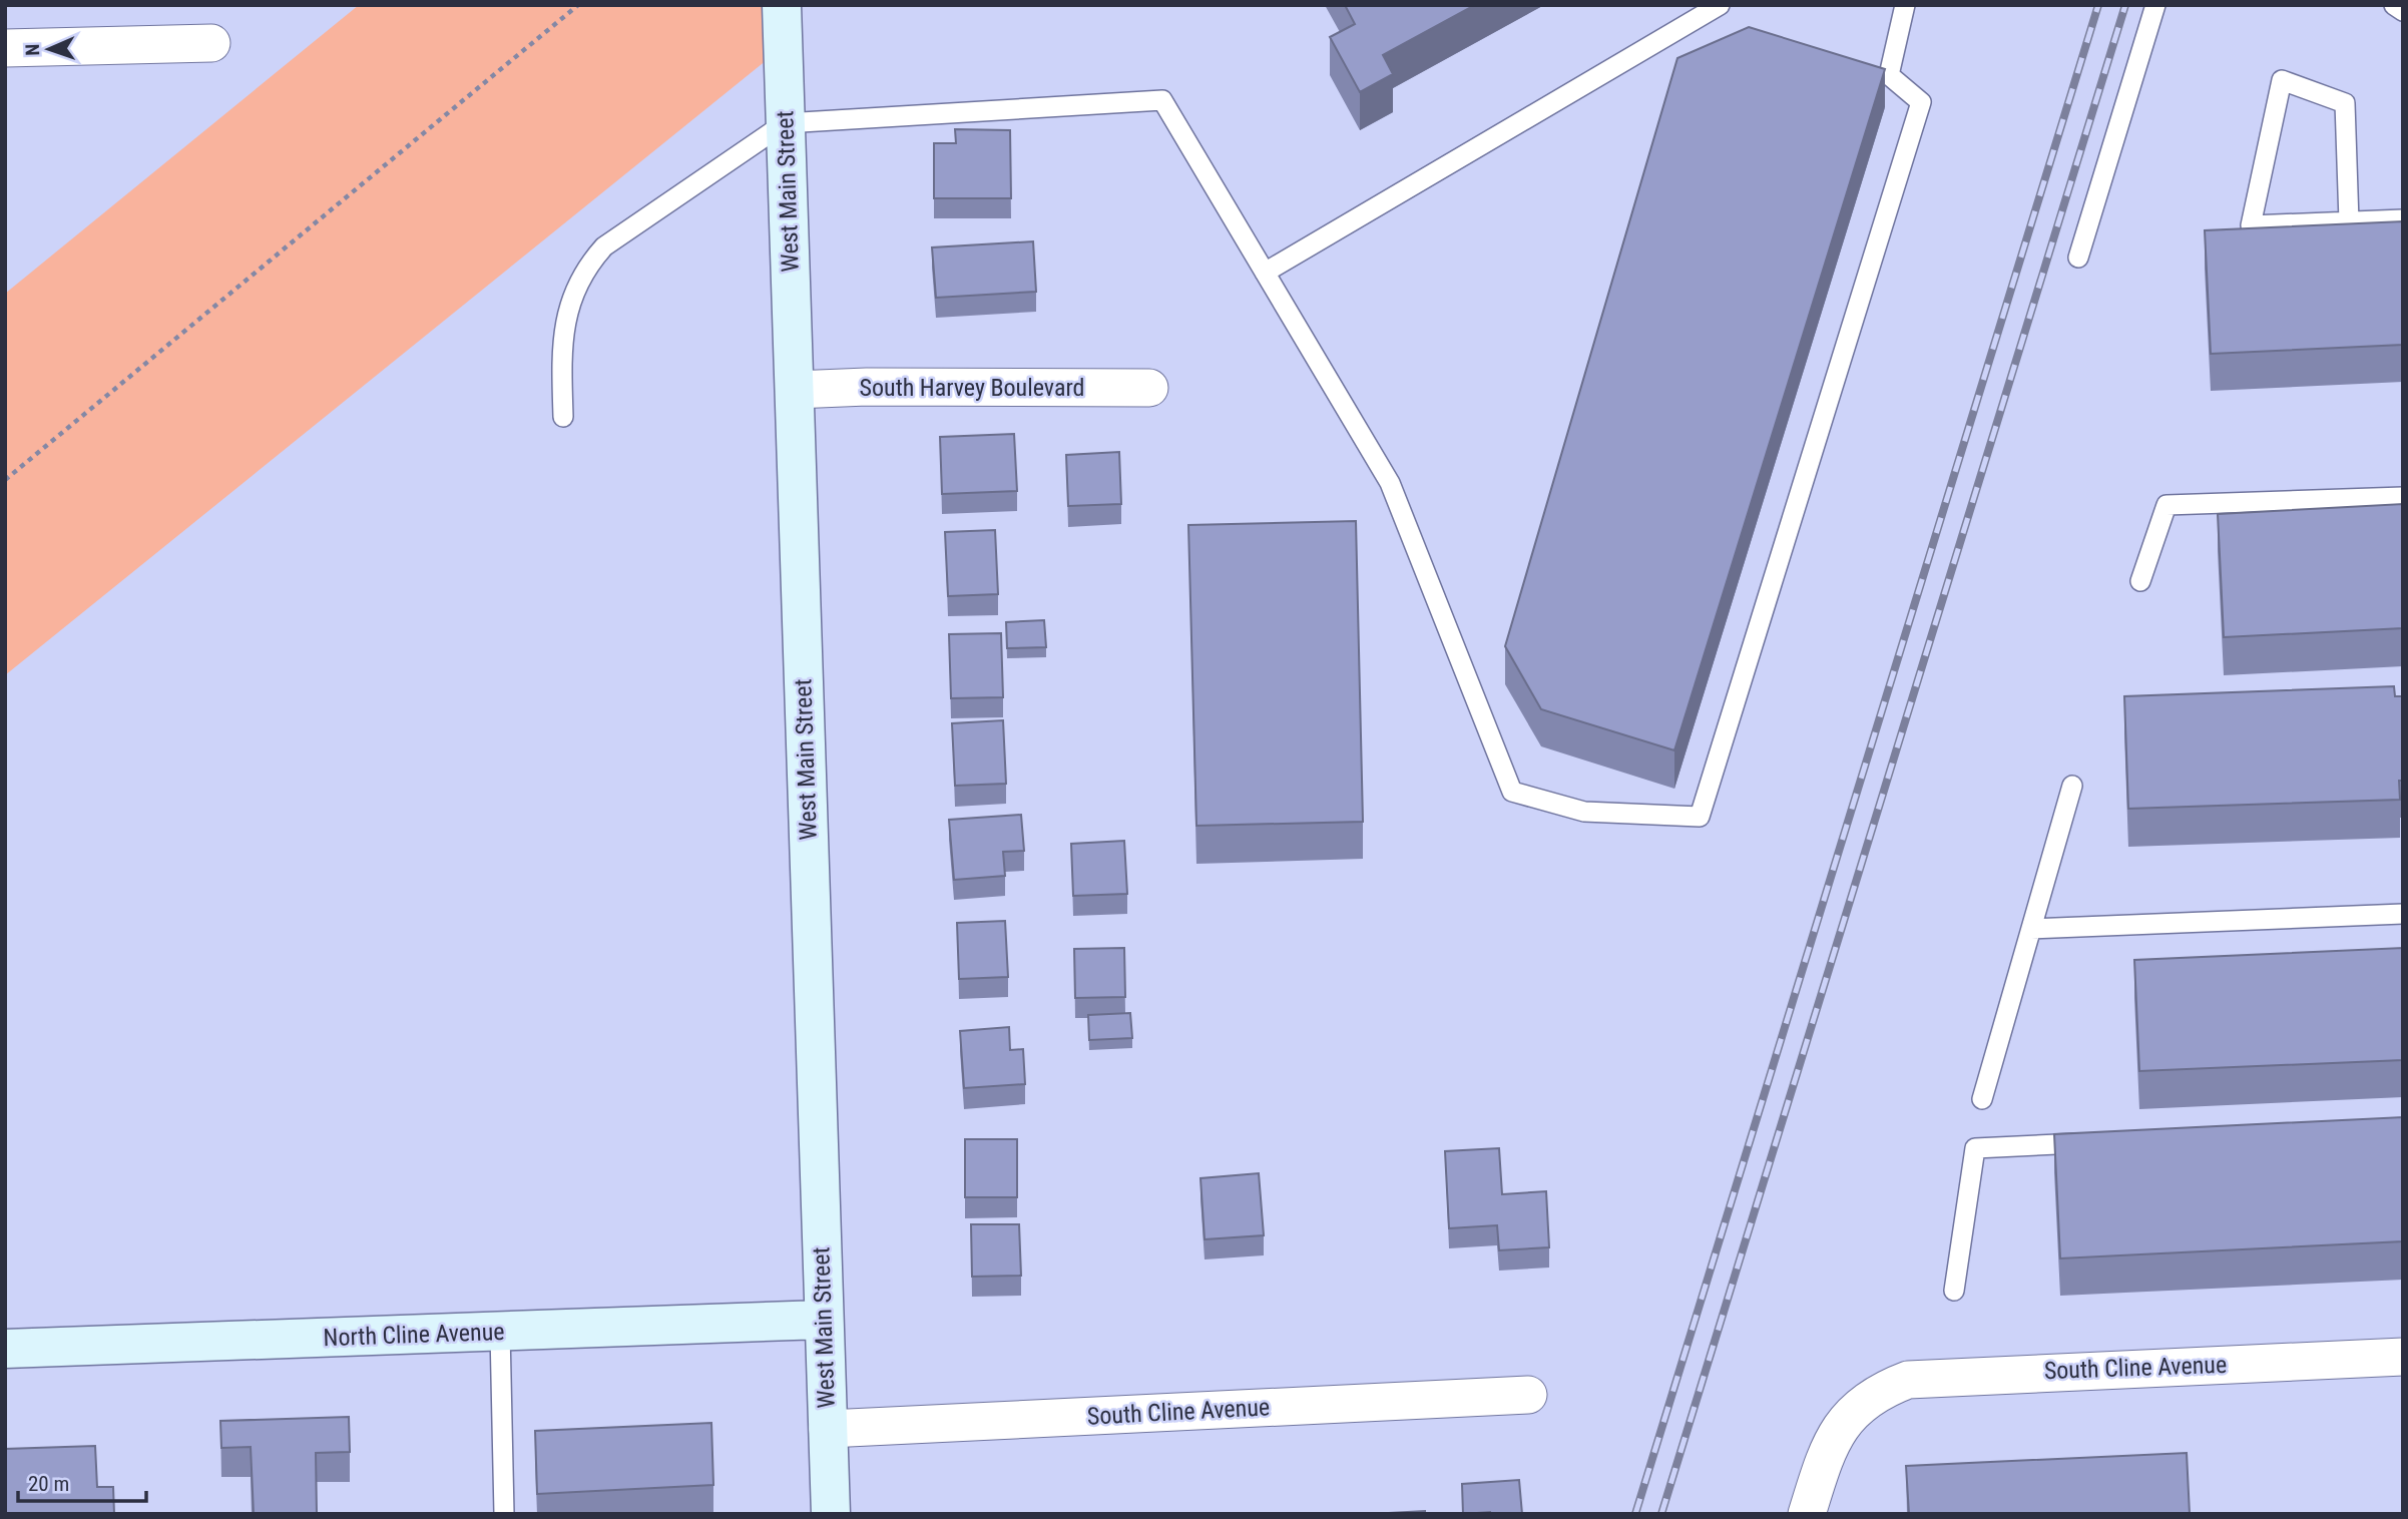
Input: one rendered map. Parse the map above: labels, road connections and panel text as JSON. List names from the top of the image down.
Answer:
{
  "streets": {
    "street": [
      "West Main Street",
      "South Harvey Boulevard",
      "North Cline Avenue",
      "South Cline Avenue"
    ]
  },
  "crossings": [
    ["West Main Street", "South Harvey Boulevard"],
    ["West Main Street", "North Cline Avenue"],
    ["West Main Street", "South Cline Avenue"]
  ],
  "scale_bar": "20 m",
  "north": "left"
}
